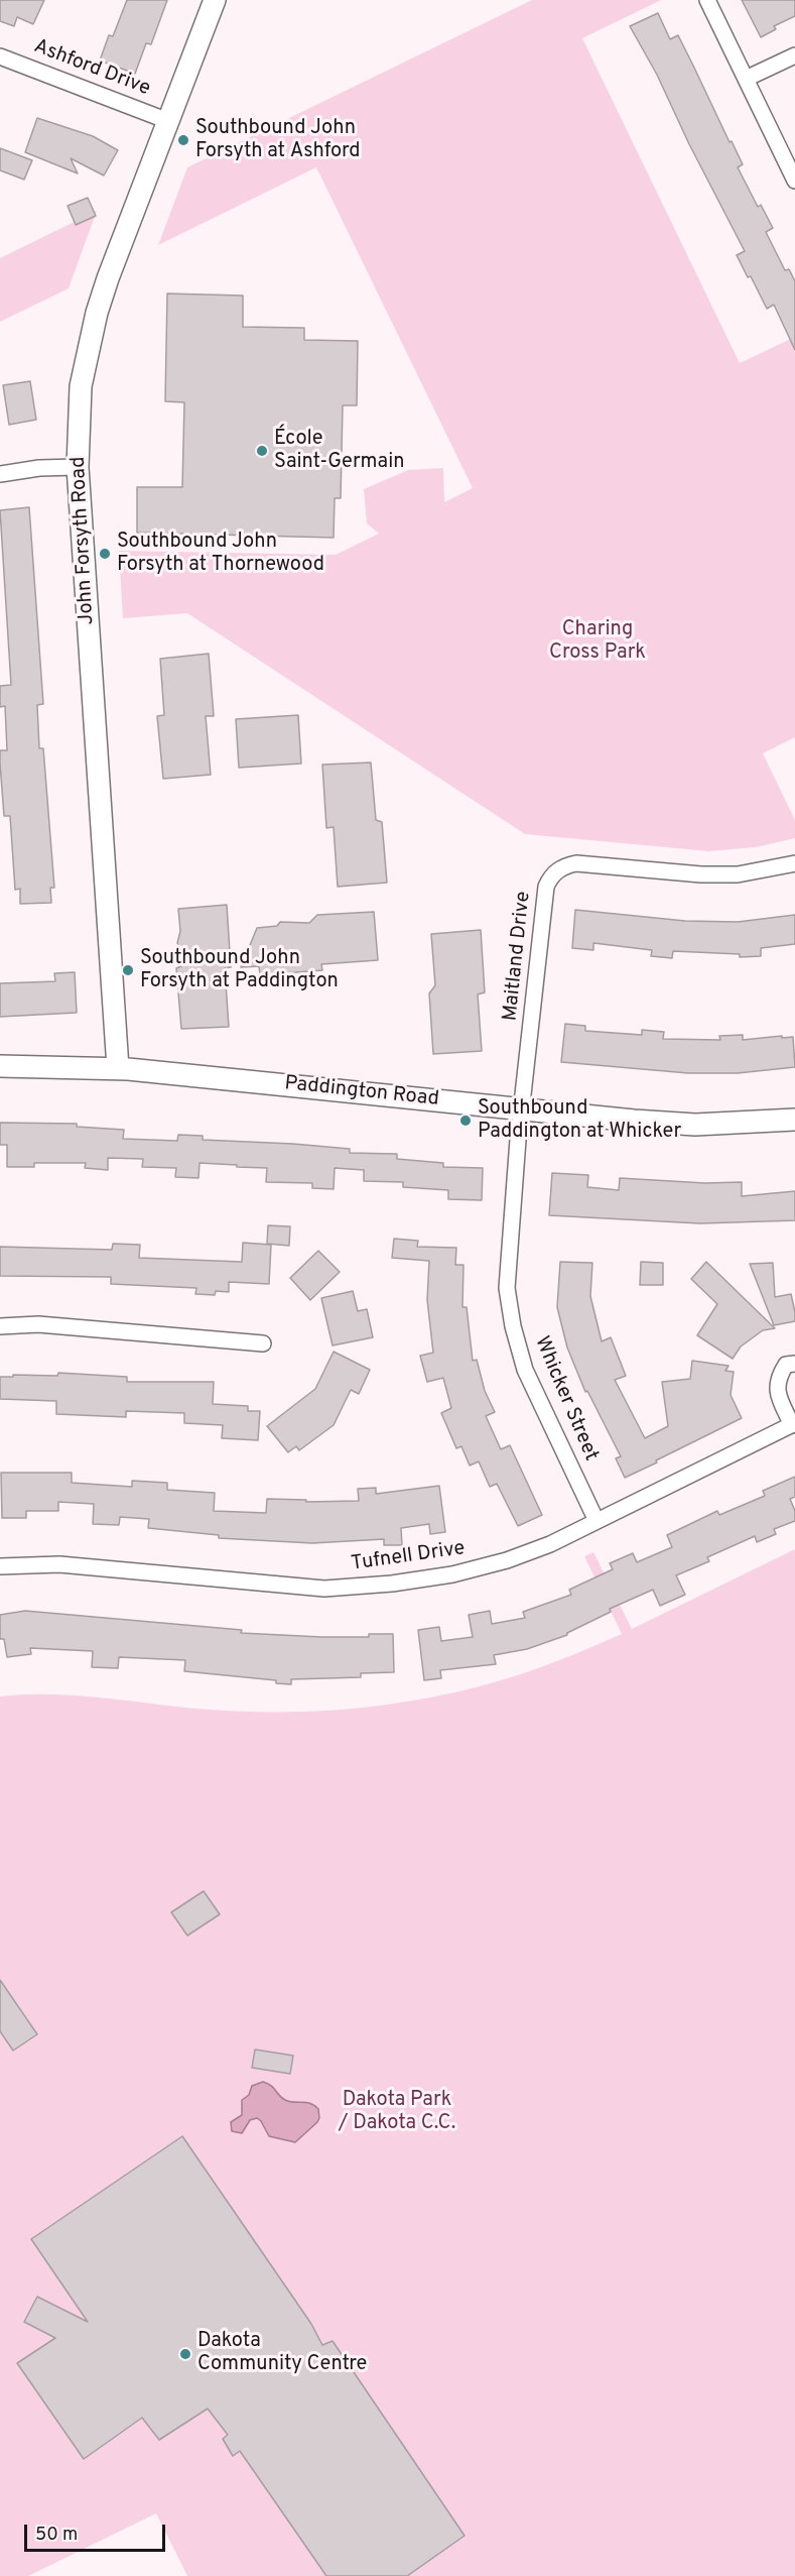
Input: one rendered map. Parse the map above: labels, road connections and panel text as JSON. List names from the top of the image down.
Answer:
{
  "streets": {
    "street": [
      "Ashford Drive",
      "John Forsyth Road",
      "Maitland Drive",
      "Paddington Road",
      "Whicker Street",
      "Tufnell Drive"
    ]
  },
  "crossings": [
    ["Ashford Drive", "John Forsyth Road"],
    ["John Forsyth Road", "Paddington Road"],
    ["Maitland Drive", "Paddington Road"],
    ["Maitland Drive", "Whicker Street"],
    ["Paddington Road", "Whicker Street"],
    ["Whicker Street", "Tufnell Drive"]
  ],
  "parks": ["Charing Cross Park", "Dakota Park / Dakota C.C."],
  "places": [
    "Southbound John Forsyth at Ashford",
    "École Saint-Germain",
    "Southbound John Forsyth at Thornewood",
    "Southbound John Forsyth at Paddington",
    "Southbound Paddington at Whicker",
    "Dakota Community Centre"
  ],
  "scale_bar": "50 m"
}
